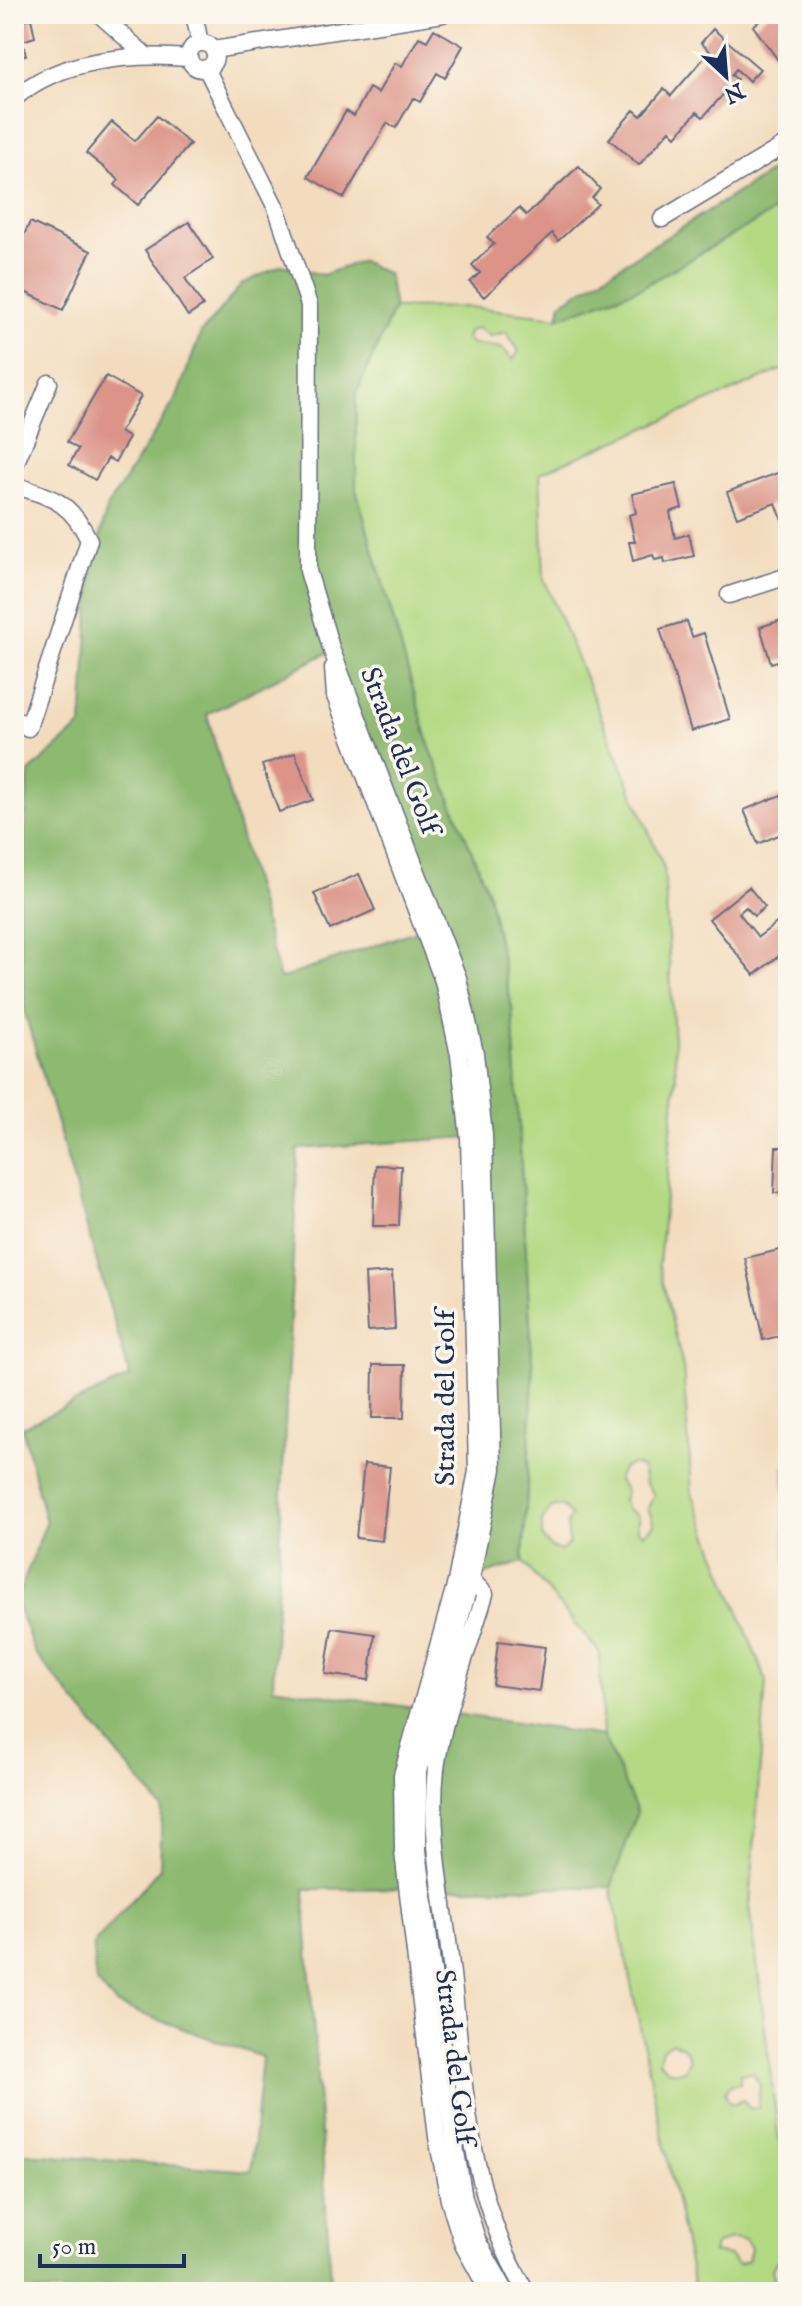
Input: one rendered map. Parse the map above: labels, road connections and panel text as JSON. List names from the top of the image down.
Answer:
{
  "streets": {
    "street": ["Strada del Golf"]
  },
  "scale_bar": "50 m",
  "north": "bottom right"
}
